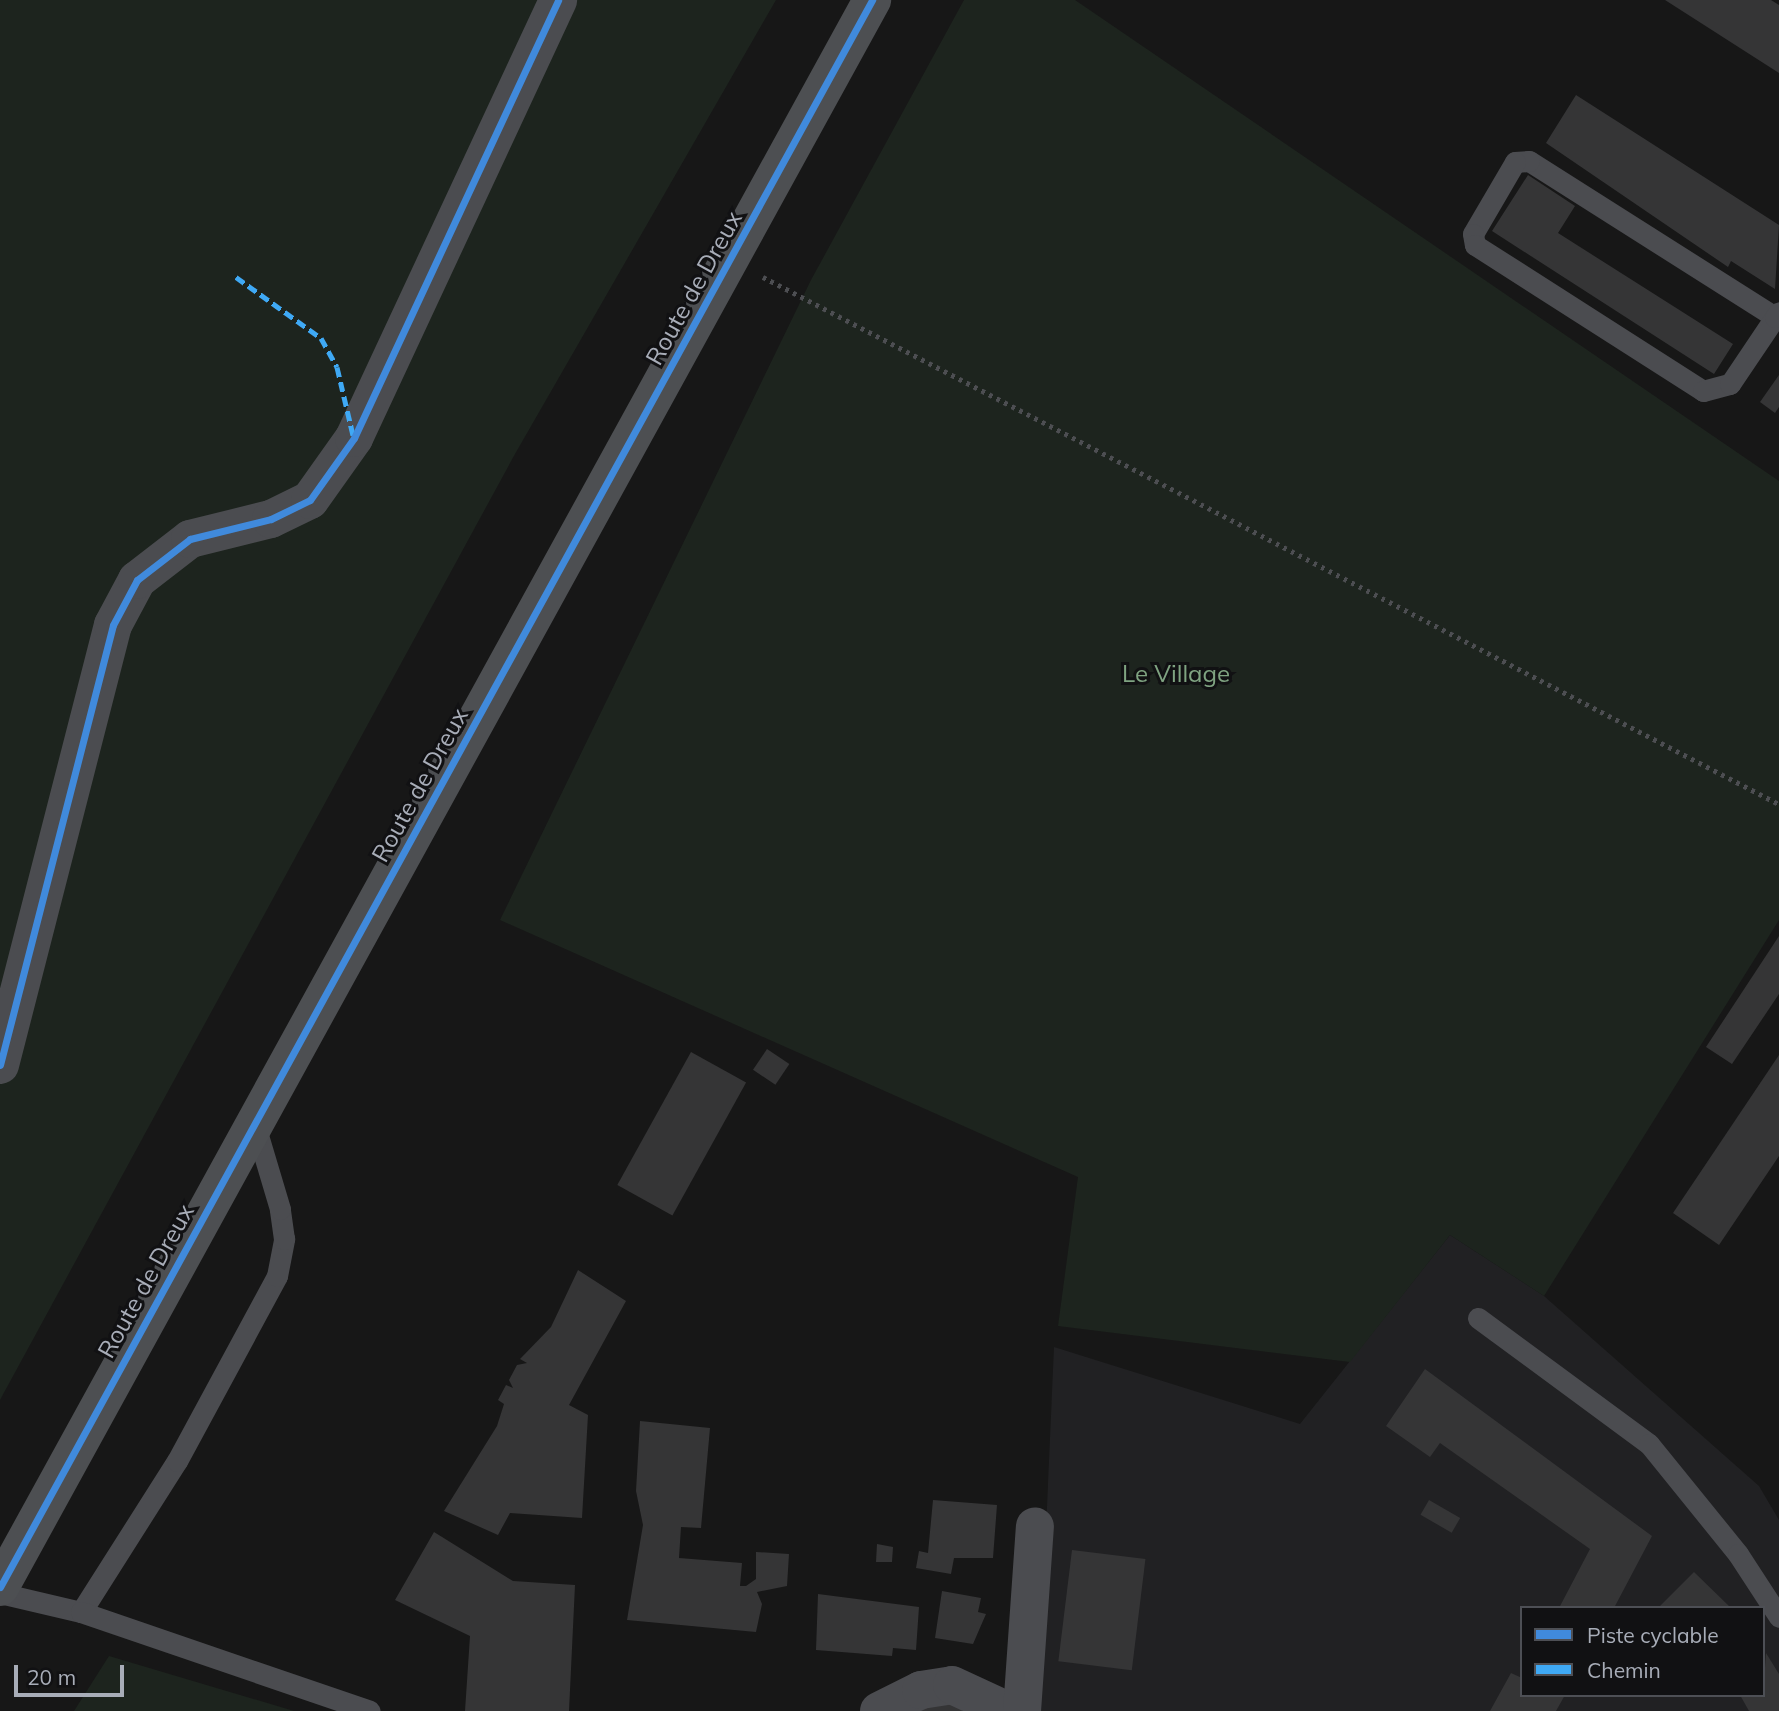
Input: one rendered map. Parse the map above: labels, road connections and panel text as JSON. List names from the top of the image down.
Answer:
{
  "streets": {
    "main road": ["Route de Dreux"]
  },
  "parks": ["Le Village"],
  "legend": ["Piste cyclable", "Chemin"],
  "scale_bar": "20 m"
}
